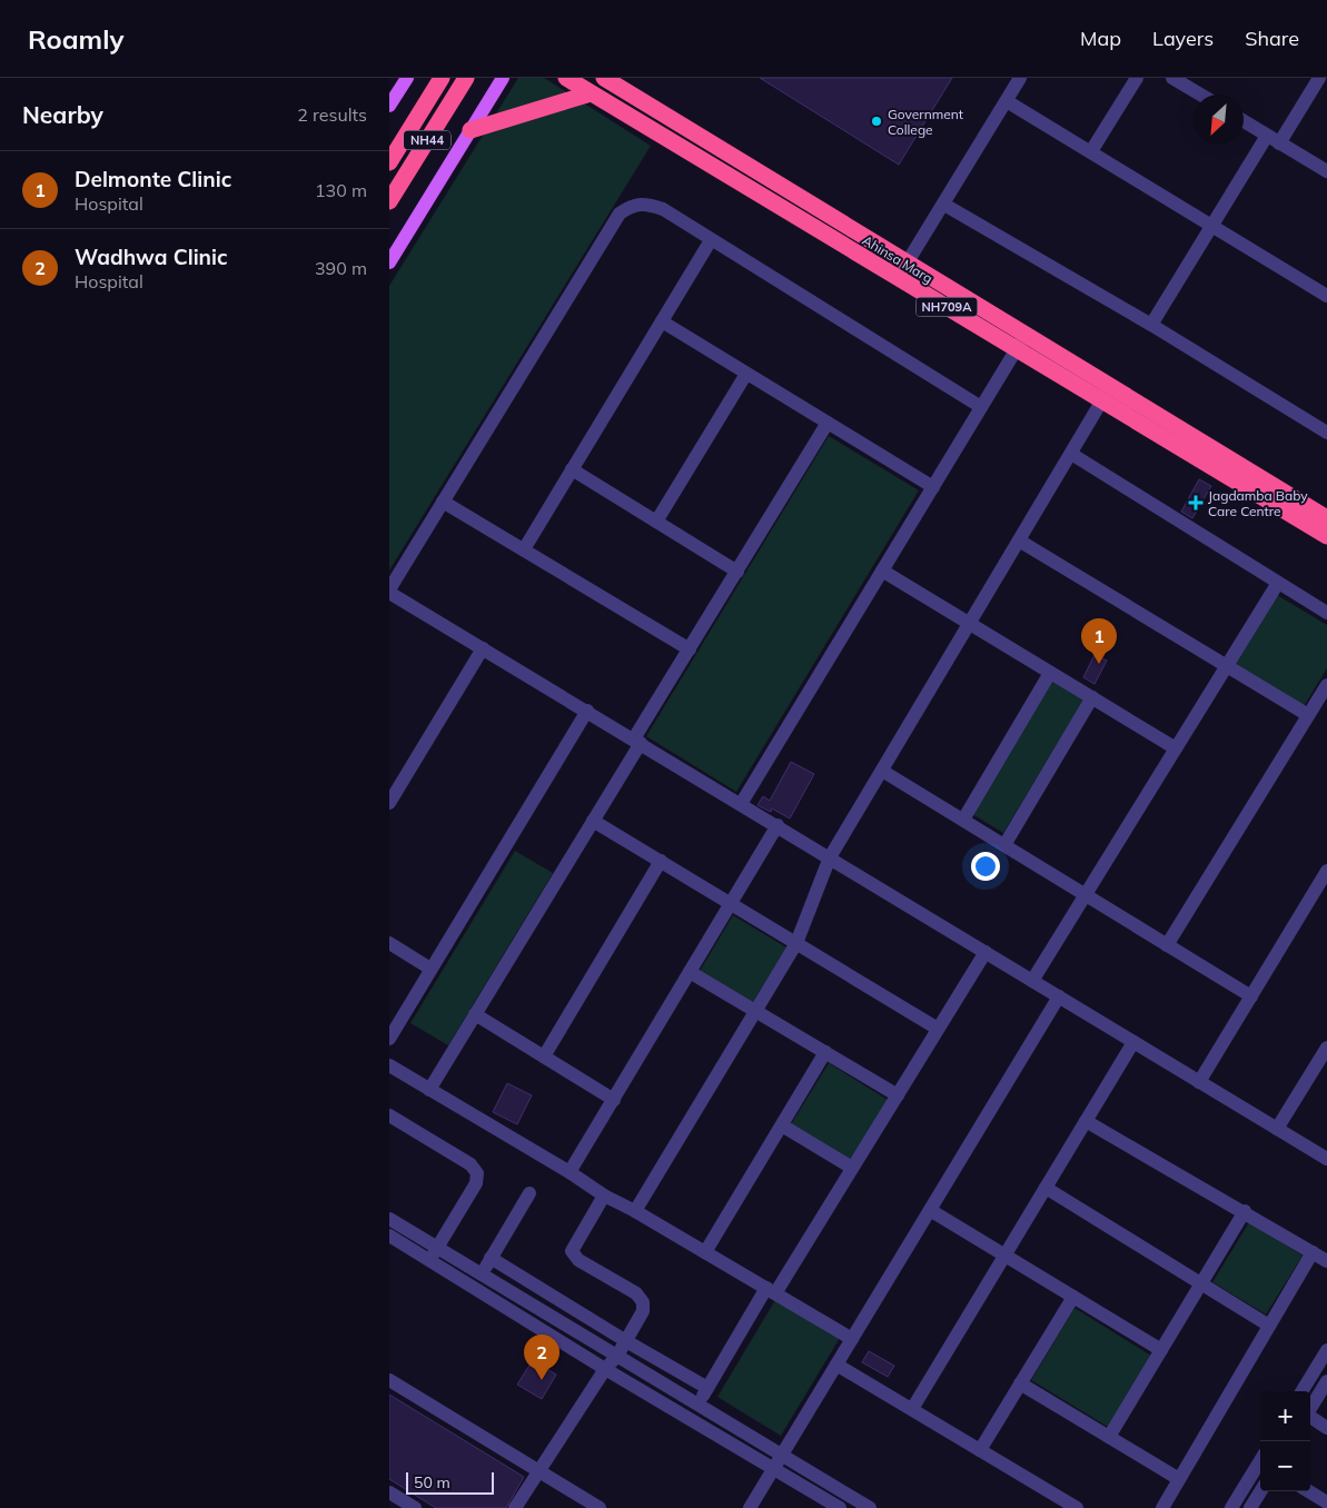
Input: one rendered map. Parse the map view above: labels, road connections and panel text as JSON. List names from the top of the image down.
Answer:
{
  "streets": {
    "highway": ["NH44", "Ahinsa Marg", "NH709A"]
  },
  "places": {
    "other": ["Government College"],
    "health": ["Jagdamba Baby Care Centre"]
  },
  "scale_bar": "50 m",
  "north": "bottom left",
  "page": {
    "header": "Roamly",
    "nav": ["Map", "Layers", "Share"],
    "heading": ["Nearby", "2 results"],
    "list": [
      {
        "mark": "1",
        "name": "Delmonte Clinic",
        "note": "Hospital",
        "value": "130 m"
      },
      {
        "mark": "2",
        "name": "Wadhwa Clinic",
        "note": "Hospital",
        "value": "390 m"
      }
    ],
    "pins": ["1", "2"],
    "map_buttons": ["+", "−"],
    "scale": "50 m"
  }
}
